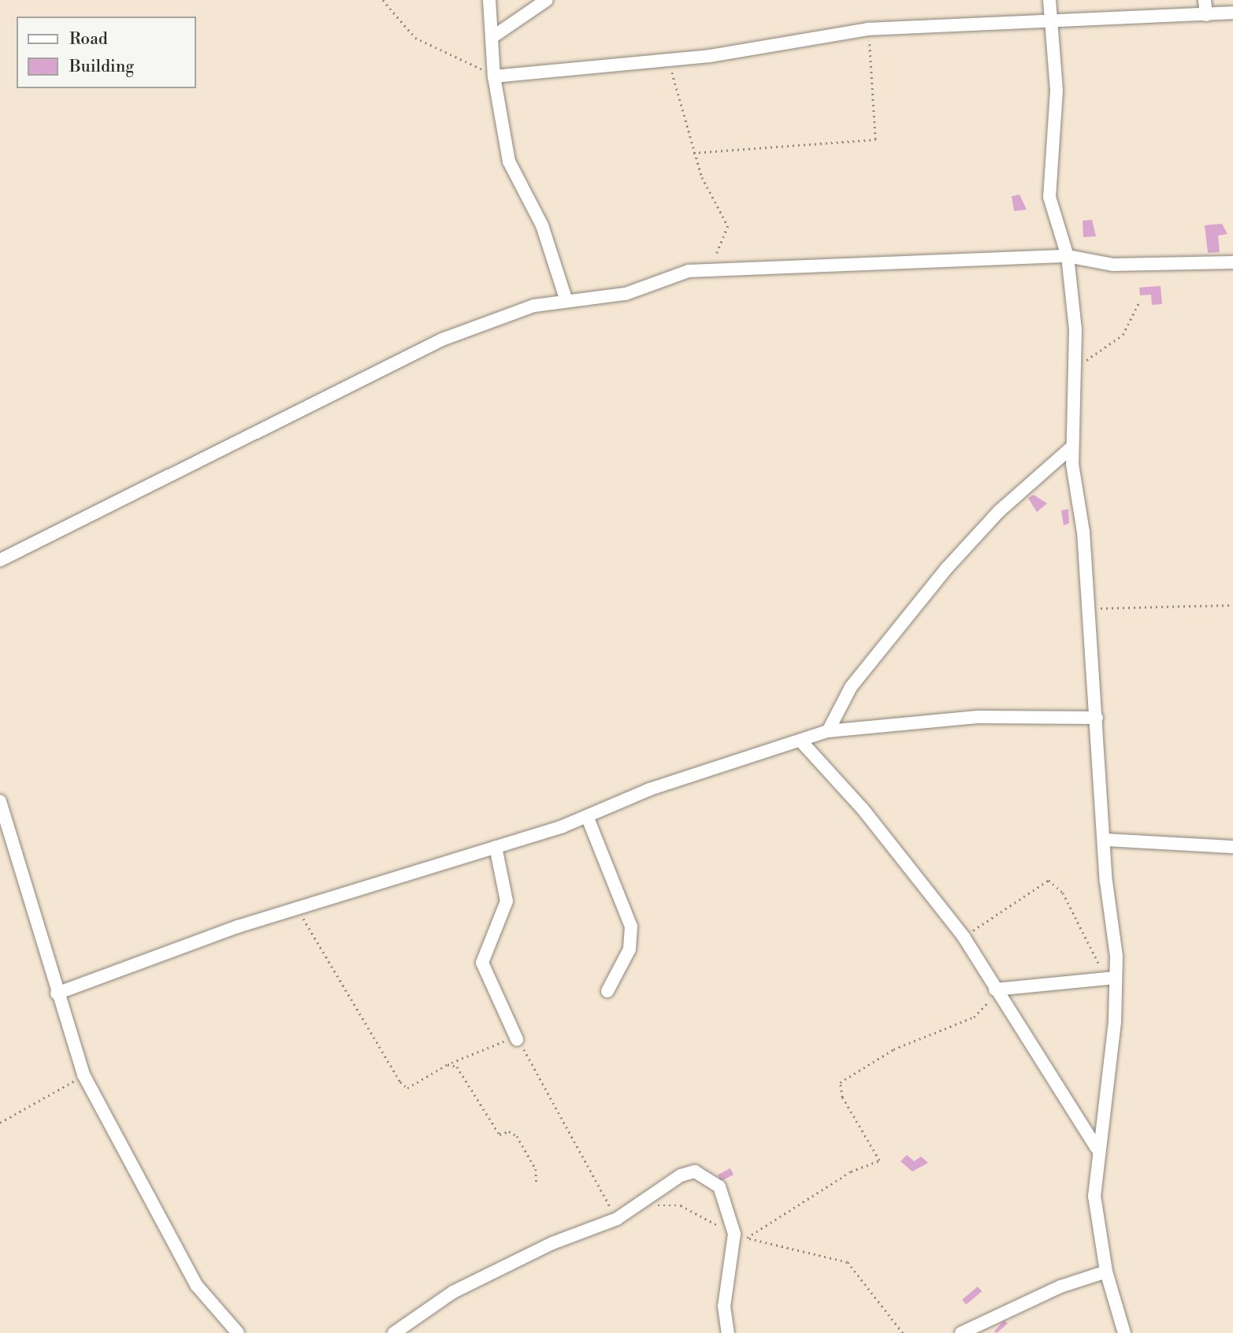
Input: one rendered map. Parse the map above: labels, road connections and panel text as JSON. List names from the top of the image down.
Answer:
{
  "legend": ["Road", "Building"]
}
